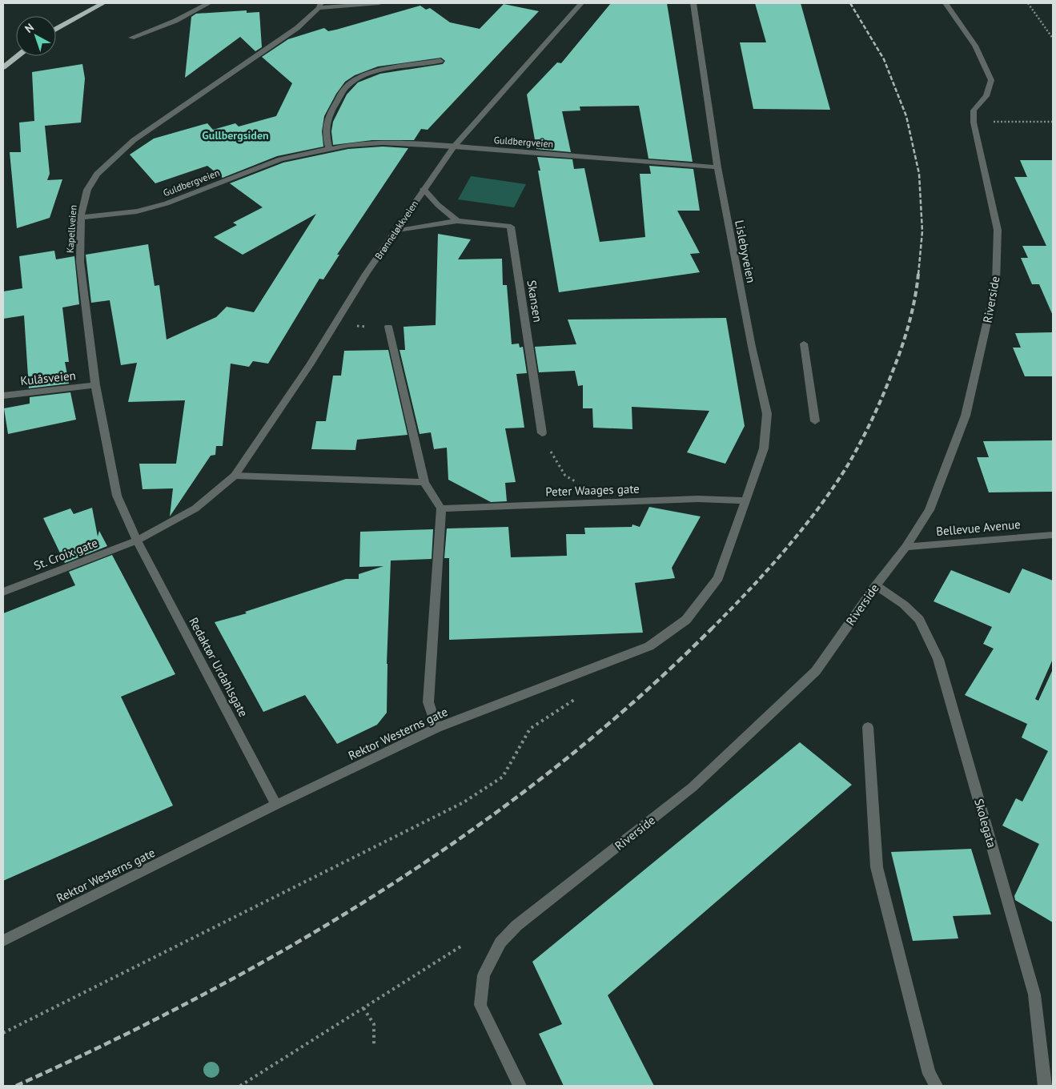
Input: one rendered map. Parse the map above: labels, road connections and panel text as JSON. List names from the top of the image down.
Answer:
{
  "streets": {
    "street": [
      "Guldbergveien",
      "Kapellveien",
      "Brønneløkkveien",
      "Lislebyveien",
      "Riverside",
      "Skansen",
      "Kulåsveien",
      "Peter Waages gate",
      "Bellevue Avenue",
      "St. Croix gate",
      "Redaktør Urdahlsgate",
      "Rektor Westerns gate",
      "Skolegata"
    ]
  },
  "crossings": [
    ["Guldbergveien", "Kapellveien"],
    ["Guldbergveien", "Brønneløkkveien"],
    ["Guldbergveien", "Lislebyveien"],
    ["Kapellveien", "Brønneløkkveien"],
    ["Kapellveien", "Kulåsveien"],
    ["Kapellveien", "St. Croix gate"],
    ["Kapellveien", "Redaktør Urdahlsgate"],
    ["Brønneløkkveien", "Skansen"],
    ["Brønneløkkveien", "St. Croix gate"],
    ["Brønneløkkveien", "Redaktør Urdahlsgate"],
    ["Lislebyveien", "Peter Waages gate"],
    ["Lislebyveien", "Rektor Westerns gate"],
    ["Riverside", "Bellevue Avenue"],
    ["Riverside", "Skolegata"],
    ["Peter Waages gate", "Rektor Westerns gate"],
    ["St. Croix gate", "Redaktør Urdahlsgate"],
    ["Redaktør Urdahlsgate", "Rektor Westerns gate"]
  ],
  "districts": ["Gullbergsiden"],
  "north": "top left"
}
